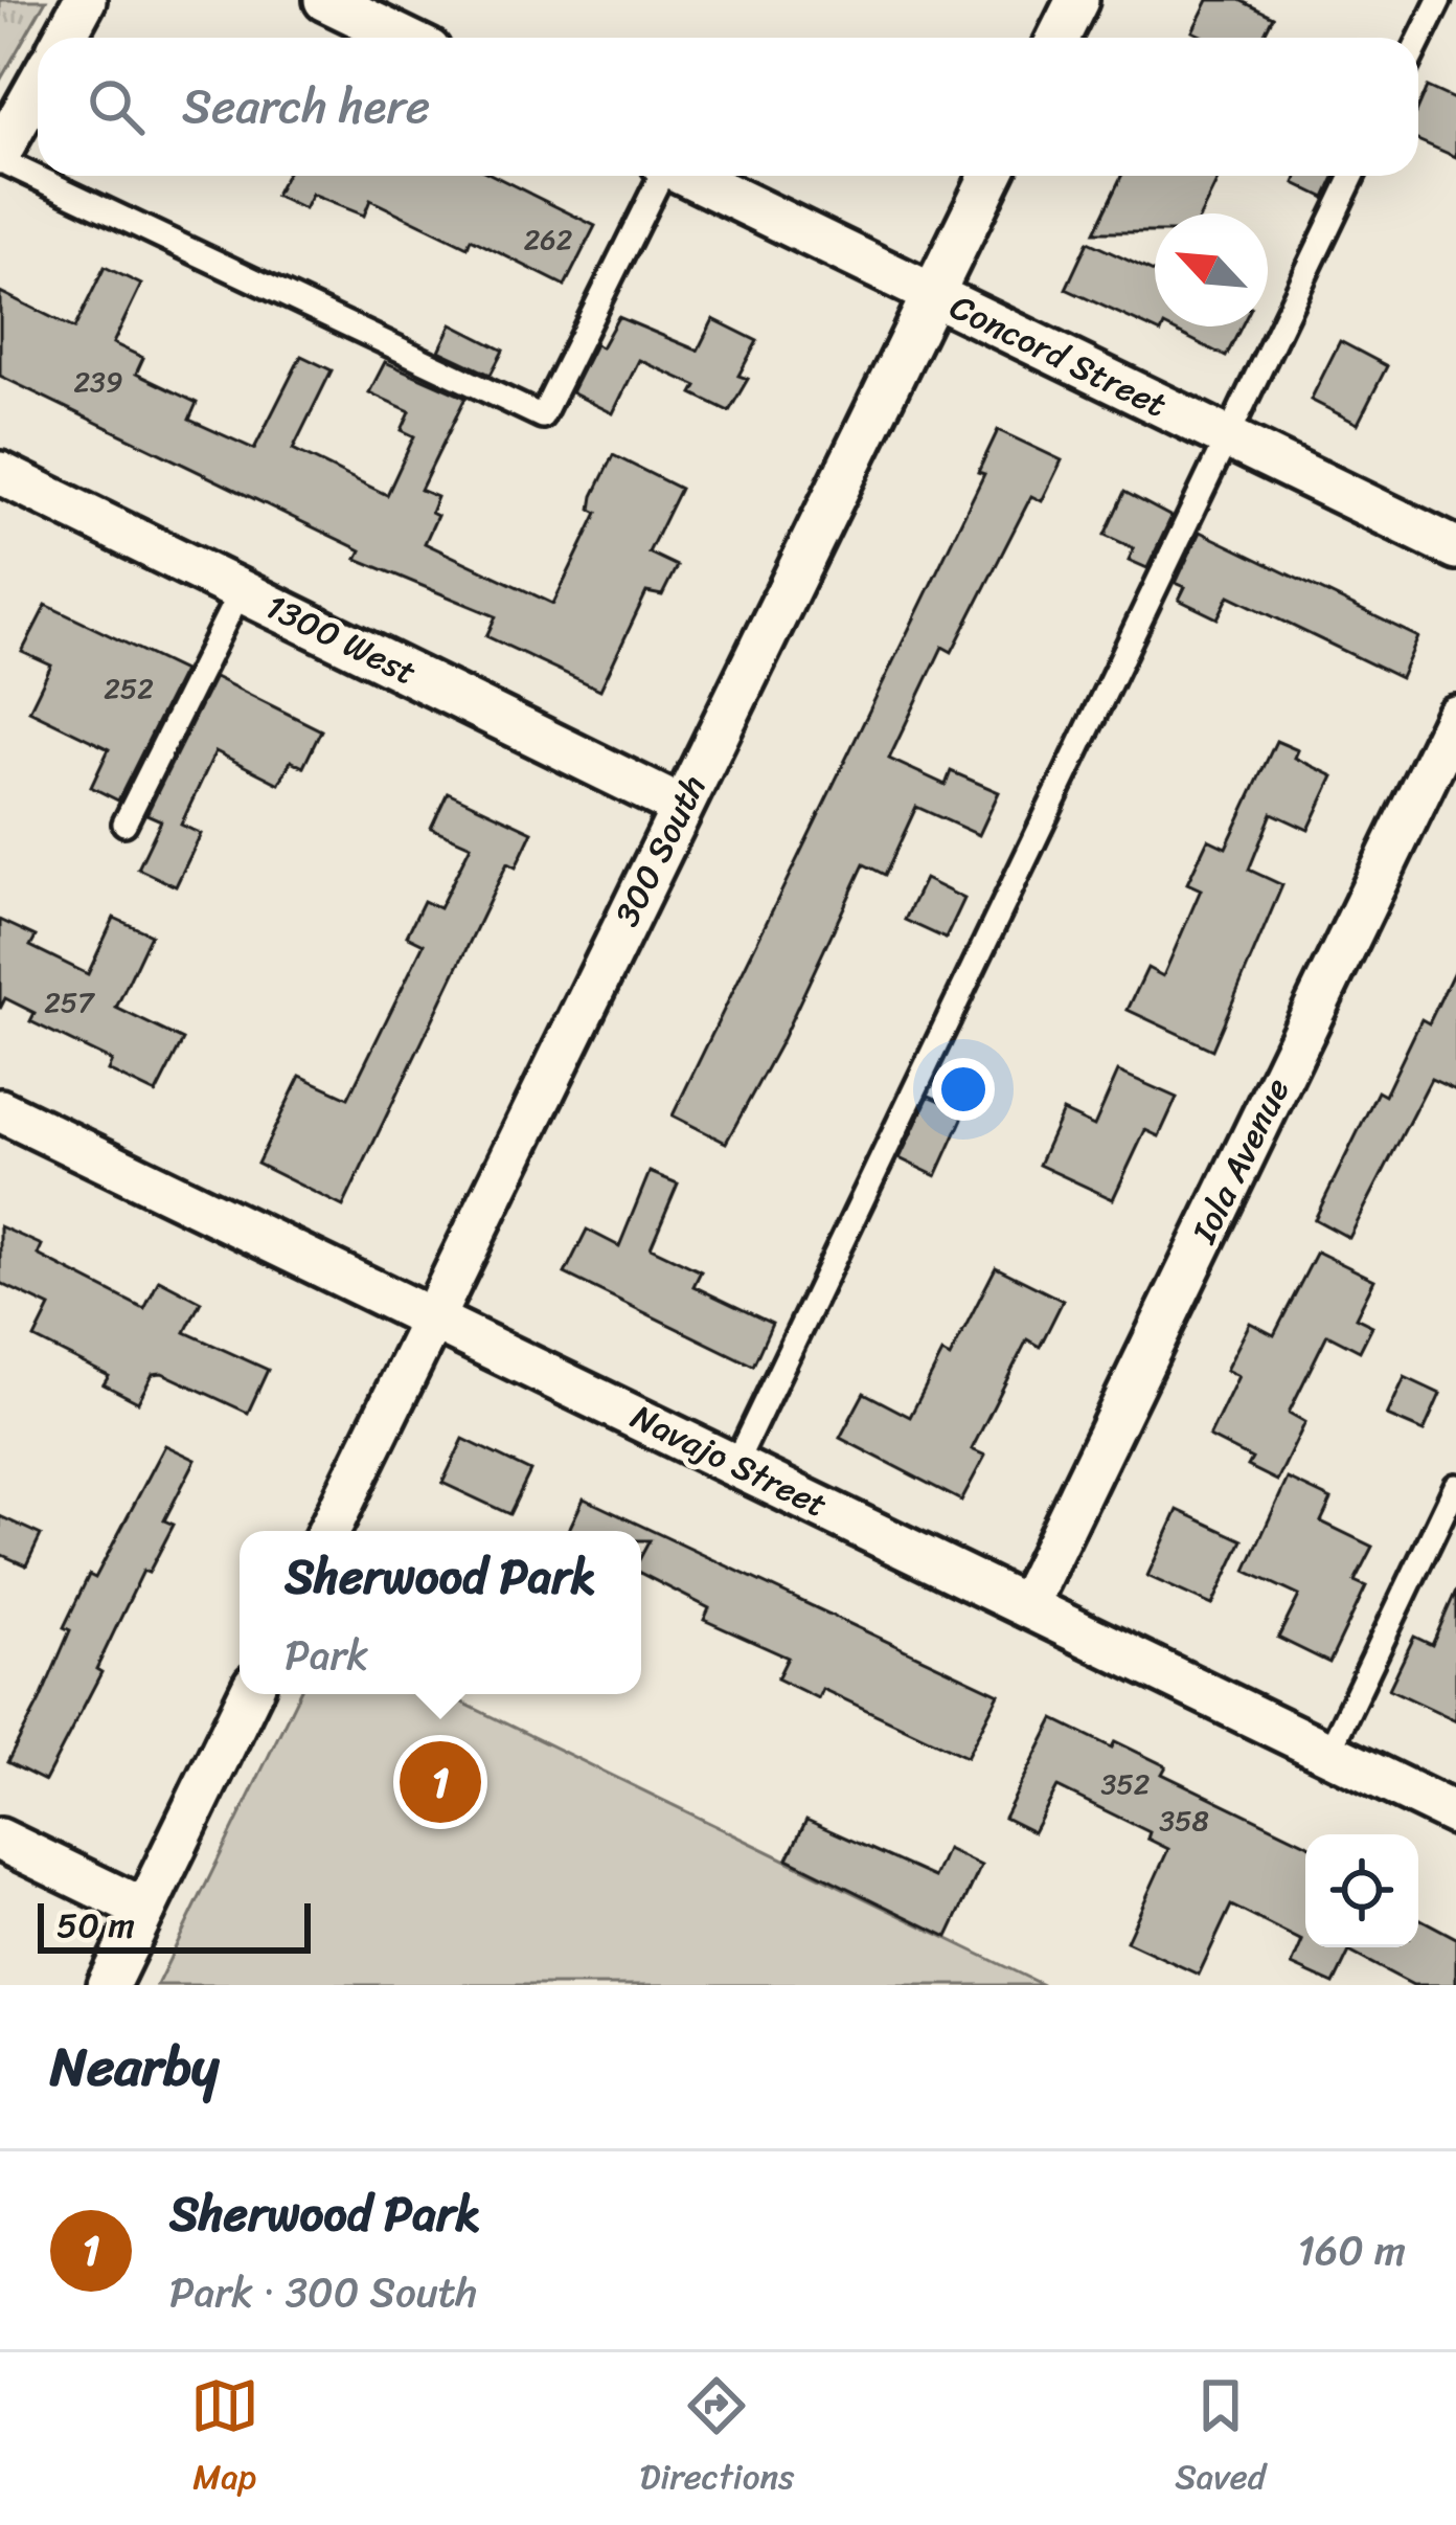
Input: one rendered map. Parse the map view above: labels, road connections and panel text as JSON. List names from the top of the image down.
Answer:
{
  "streets": {
    "street": [
      "Concord Street",
      "1300 West",
      "300 South",
      "Iola Avenue",
      "Navajo Street"
    ]
  },
  "crossings": [
    ["Concord Street", "300 South"],
    ["1300 West", "300 South"],
    ["300 South", "Navajo Street"],
    ["Iola Avenue", "Navajo Street"]
  ],
  "house_numbers": [
    "262",
    "239",
    "252",
    "257",
    "352",
    "358"
  ],
  "scale_bar": "50 m",
  "north": "top left",
  "page": {
    "search": "Search here",
    "popup": ["Sherwood Park", "Park"],
    "pins": "1",
    "scale": "50 m",
    "heading": "Nearby",
    "list": [
      {
        "mark": "1",
        "name": "Sherwood Park",
        "note": "Park · 300 South",
        "value": "160 m"
      }
    ],
    "nav": ["Map", "Directions", "Saved"]
  }
}
